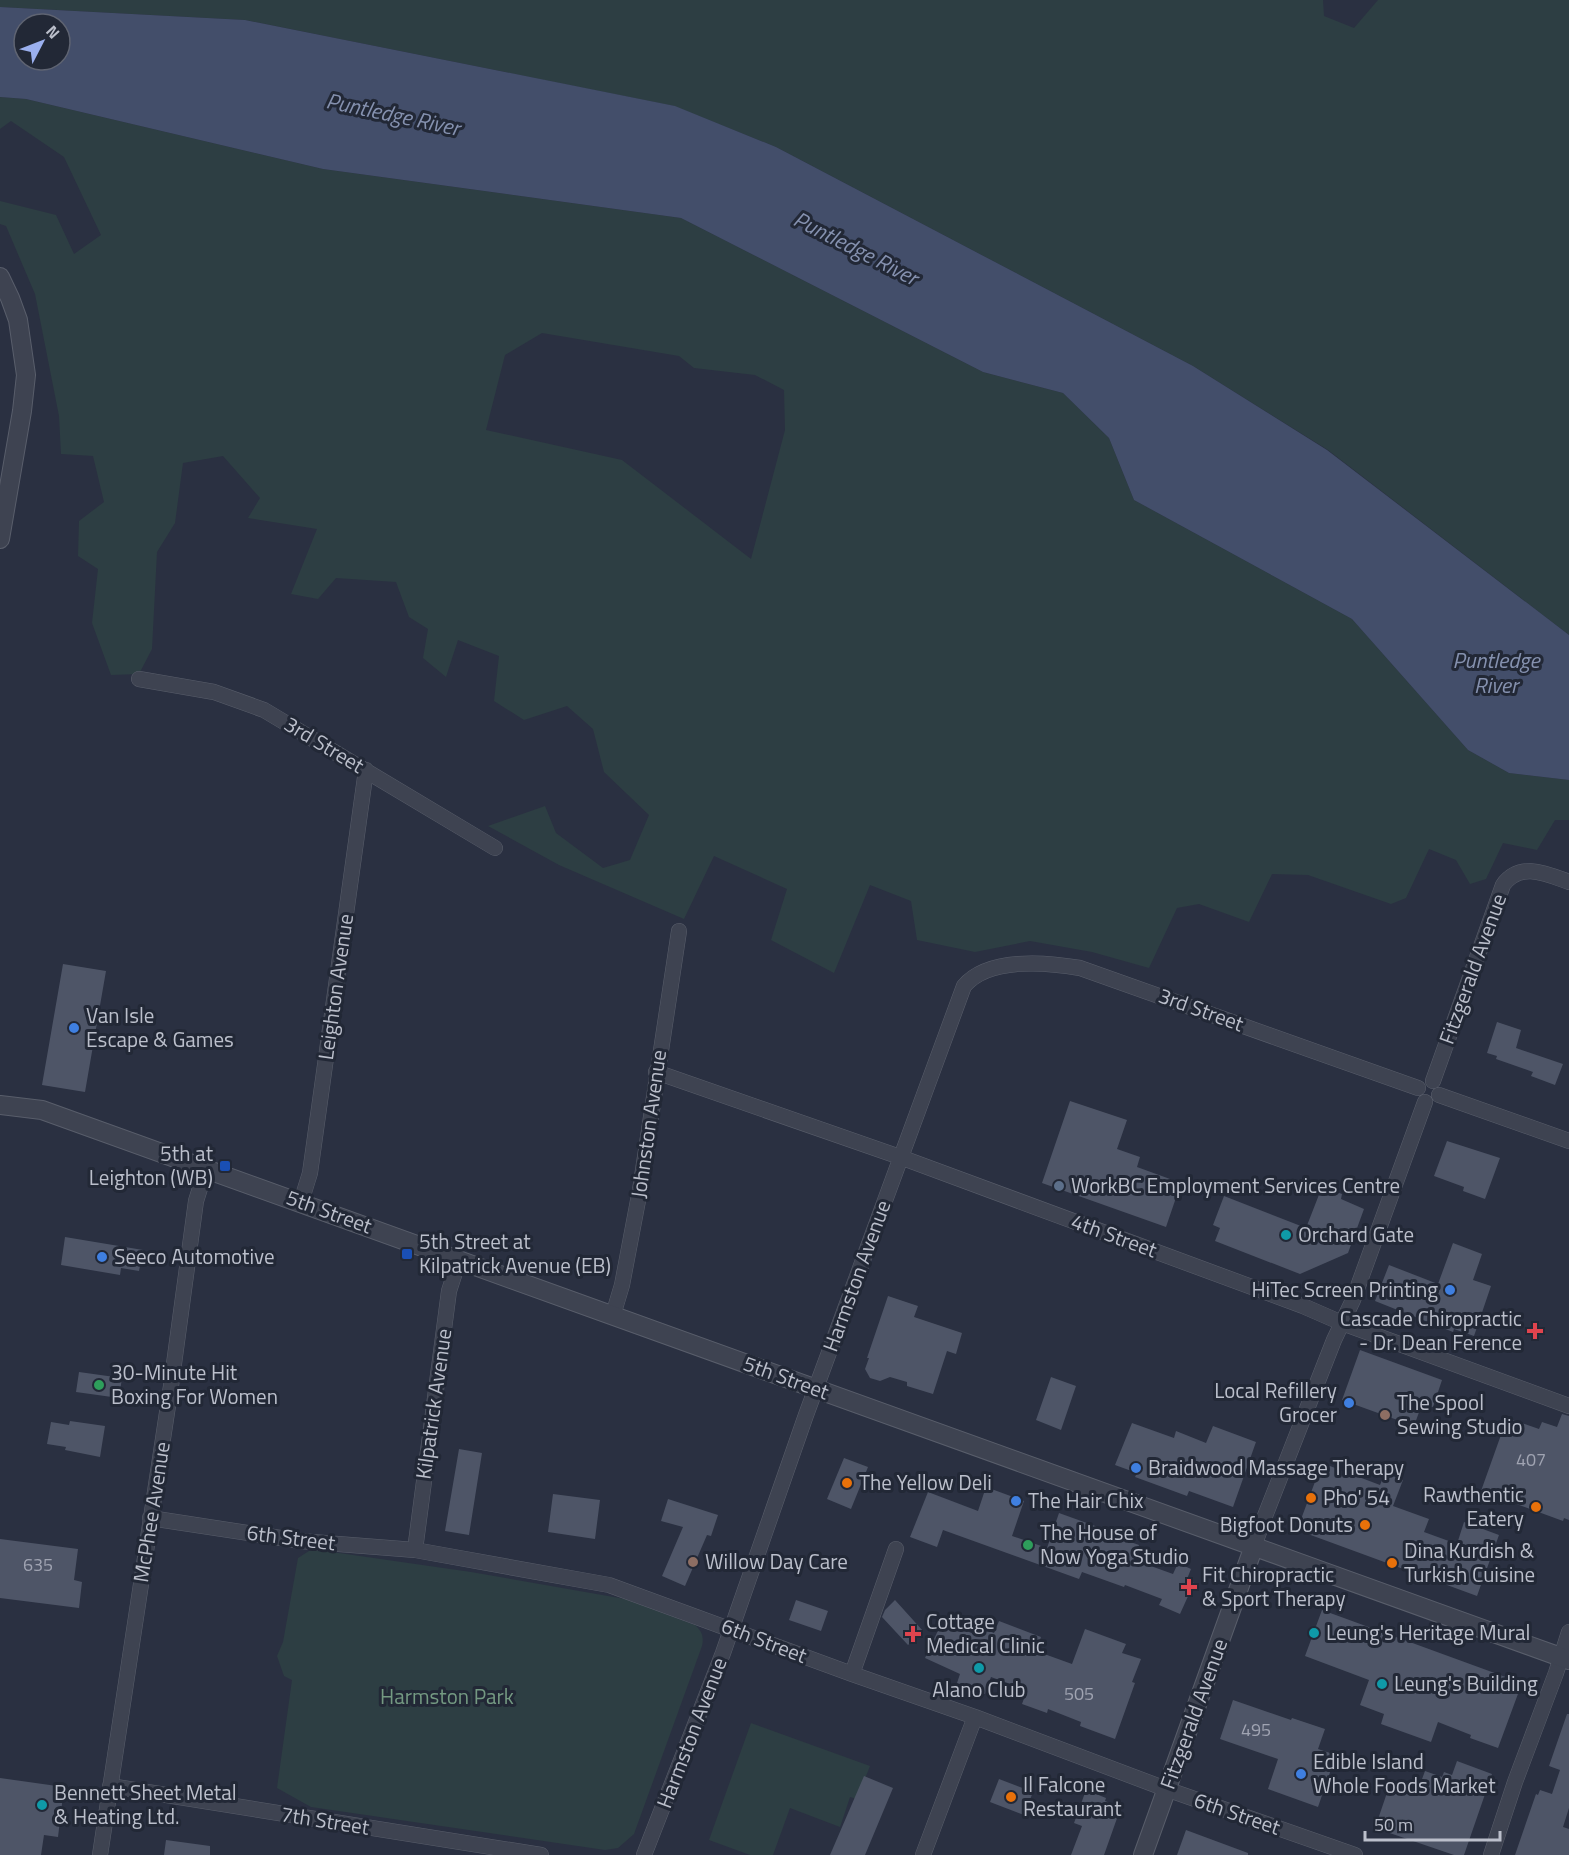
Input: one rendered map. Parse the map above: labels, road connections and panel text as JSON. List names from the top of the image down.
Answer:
{
  "streets": {
    "street": [
      "3rd Street",
      "Fitzgerald Avenue",
      "Leighton Avenue",
      "Johnston Avenue",
      "5th Street",
      "4th Street",
      "Harmston Avenue",
      "Kilpatrick Avenue",
      "McPhee Avenue",
      "6th Street",
      "7th Street"
    ]
  },
  "crossings": [
    ["3rd Street", "Fitzgerald Avenue"],
    ["3rd Street", "Leighton Avenue"],
    ["3rd Street", "Harmston Avenue"],
    ["Fitzgerald Avenue", "5th Street"],
    ["Fitzgerald Avenue", "4th Street"],
    ["Fitzgerald Avenue", "6th Street"],
    ["Leighton Avenue", "5th Street"],
    ["Johnston Avenue", "5th Street"],
    ["Johnston Avenue", "4th Street"],
    ["5th Street", "Harmston Avenue"],
    ["5th Street", "Kilpatrick Avenue"],
    ["5th Street", "McPhee Avenue"],
    ["4th Street", "Harmston Avenue"],
    ["Harmston Avenue", "6th Street"],
    ["Kilpatrick Avenue", "6th Street"],
    ["McPhee Avenue", "6th Street"],
    ["McPhee Avenue", "7th Street"]
  ],
  "water": ["Puntledge River"],
  "parks": ["Harmston Park"],
  "places": {
    "other": [
      "Van Isle Escape & Games",
      "WorkBC Employment Services Centre",
      "Orchard Gate",
      "Seeco Automotive",
      "HiTec Screen Printing",
      "30-Minute Hit Boxing For Women",
      "Local Refillery Grocer",
      "The Spool Sewing Studio",
      "Braidwood Massage Therapy",
      "The Yellow Deli",
      "Pho' 54",
      "The Hair Chix",
      "Rawthentic Eatery",
      "Bigfoot Donuts",
      "The House of Now Yoga Studio",
      "Willow Day Care",
      "Dina Kurdish & Turkish Cuisine",
      "Leung's Heritage Mural",
      "Alano Club",
      "Leung's Building",
      "Edible Island Whole Foods Market",
      "Il Falcone Restaurant",
      "Bennett Sheet Metal & Heating Ltd."
    ],
    "transit": ["5th at Leighton (WB)", "5th Street at Kilpatrick Avenue (EB)"],
    "health": ["Cascade Chiropractic - Dr. Dean Ference", "Fit Chiropractic & Sport Therapy", "Cottage Medical Clinic"]
  },
  "house_numbers": [
    "407",
    "635",
    "505",
    "495"
  ],
  "scale_bar": "50 m",
  "north": "top right"
}
